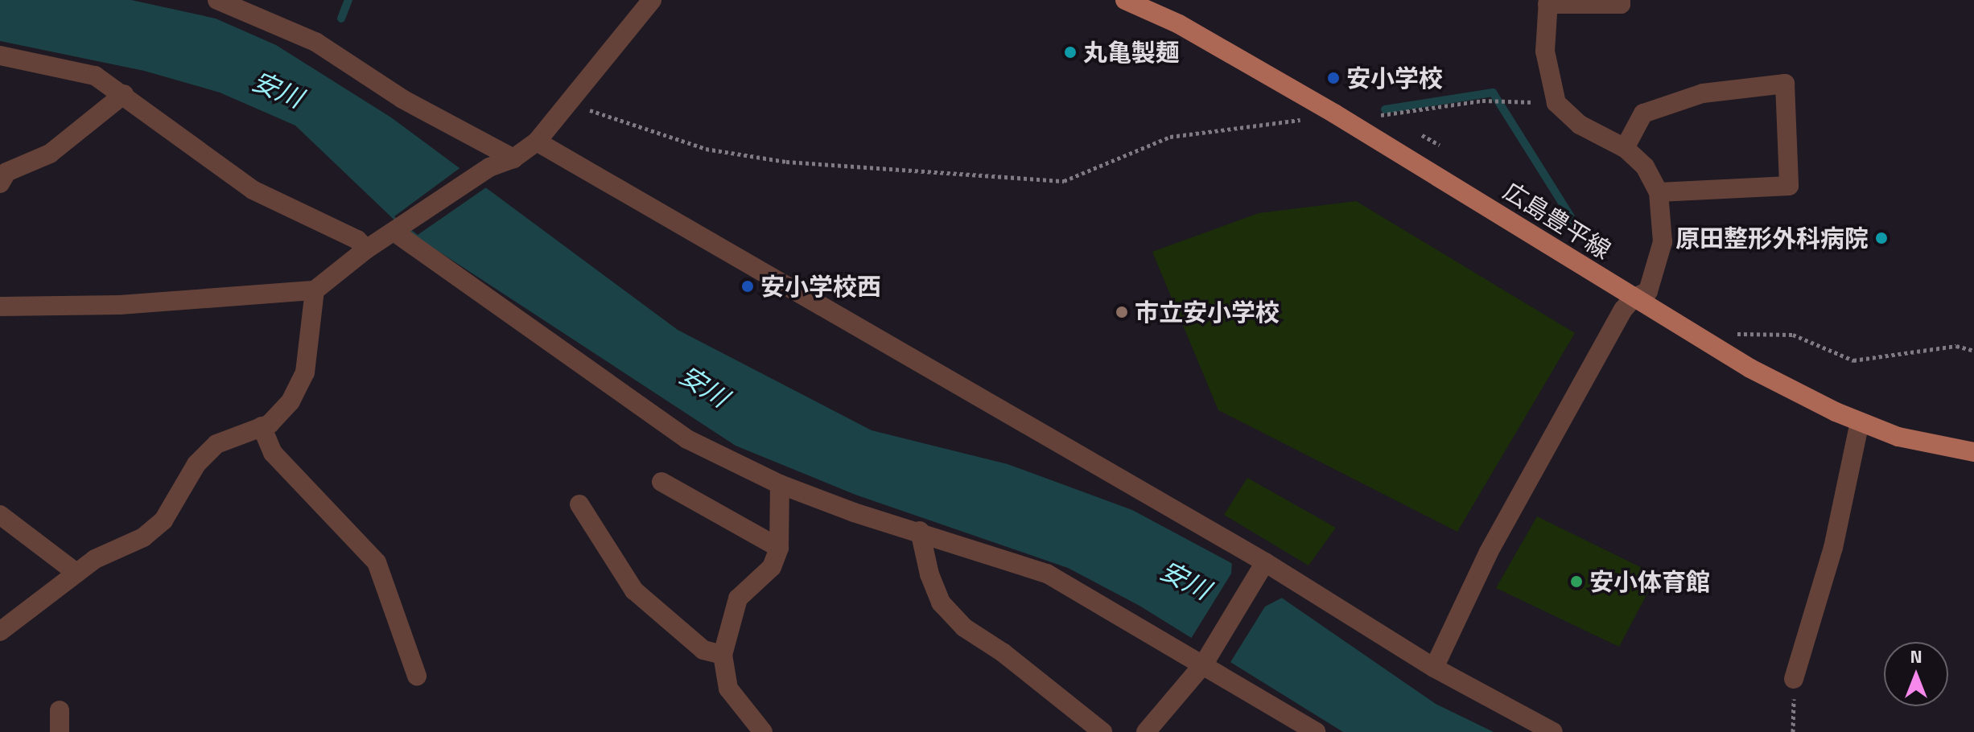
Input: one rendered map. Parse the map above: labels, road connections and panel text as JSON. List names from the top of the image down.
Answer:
{
  "streets": {
    "main road": ["広島豊平線"]
  },
  "water": ["安川"],
  "places": [
    "丸亀製麺",
    "安小学校",
    "原田整形外科病院",
    "安小学校西",
    "市立安小学校",
    "安小体育館"
  ],
  "north": "top"
}
